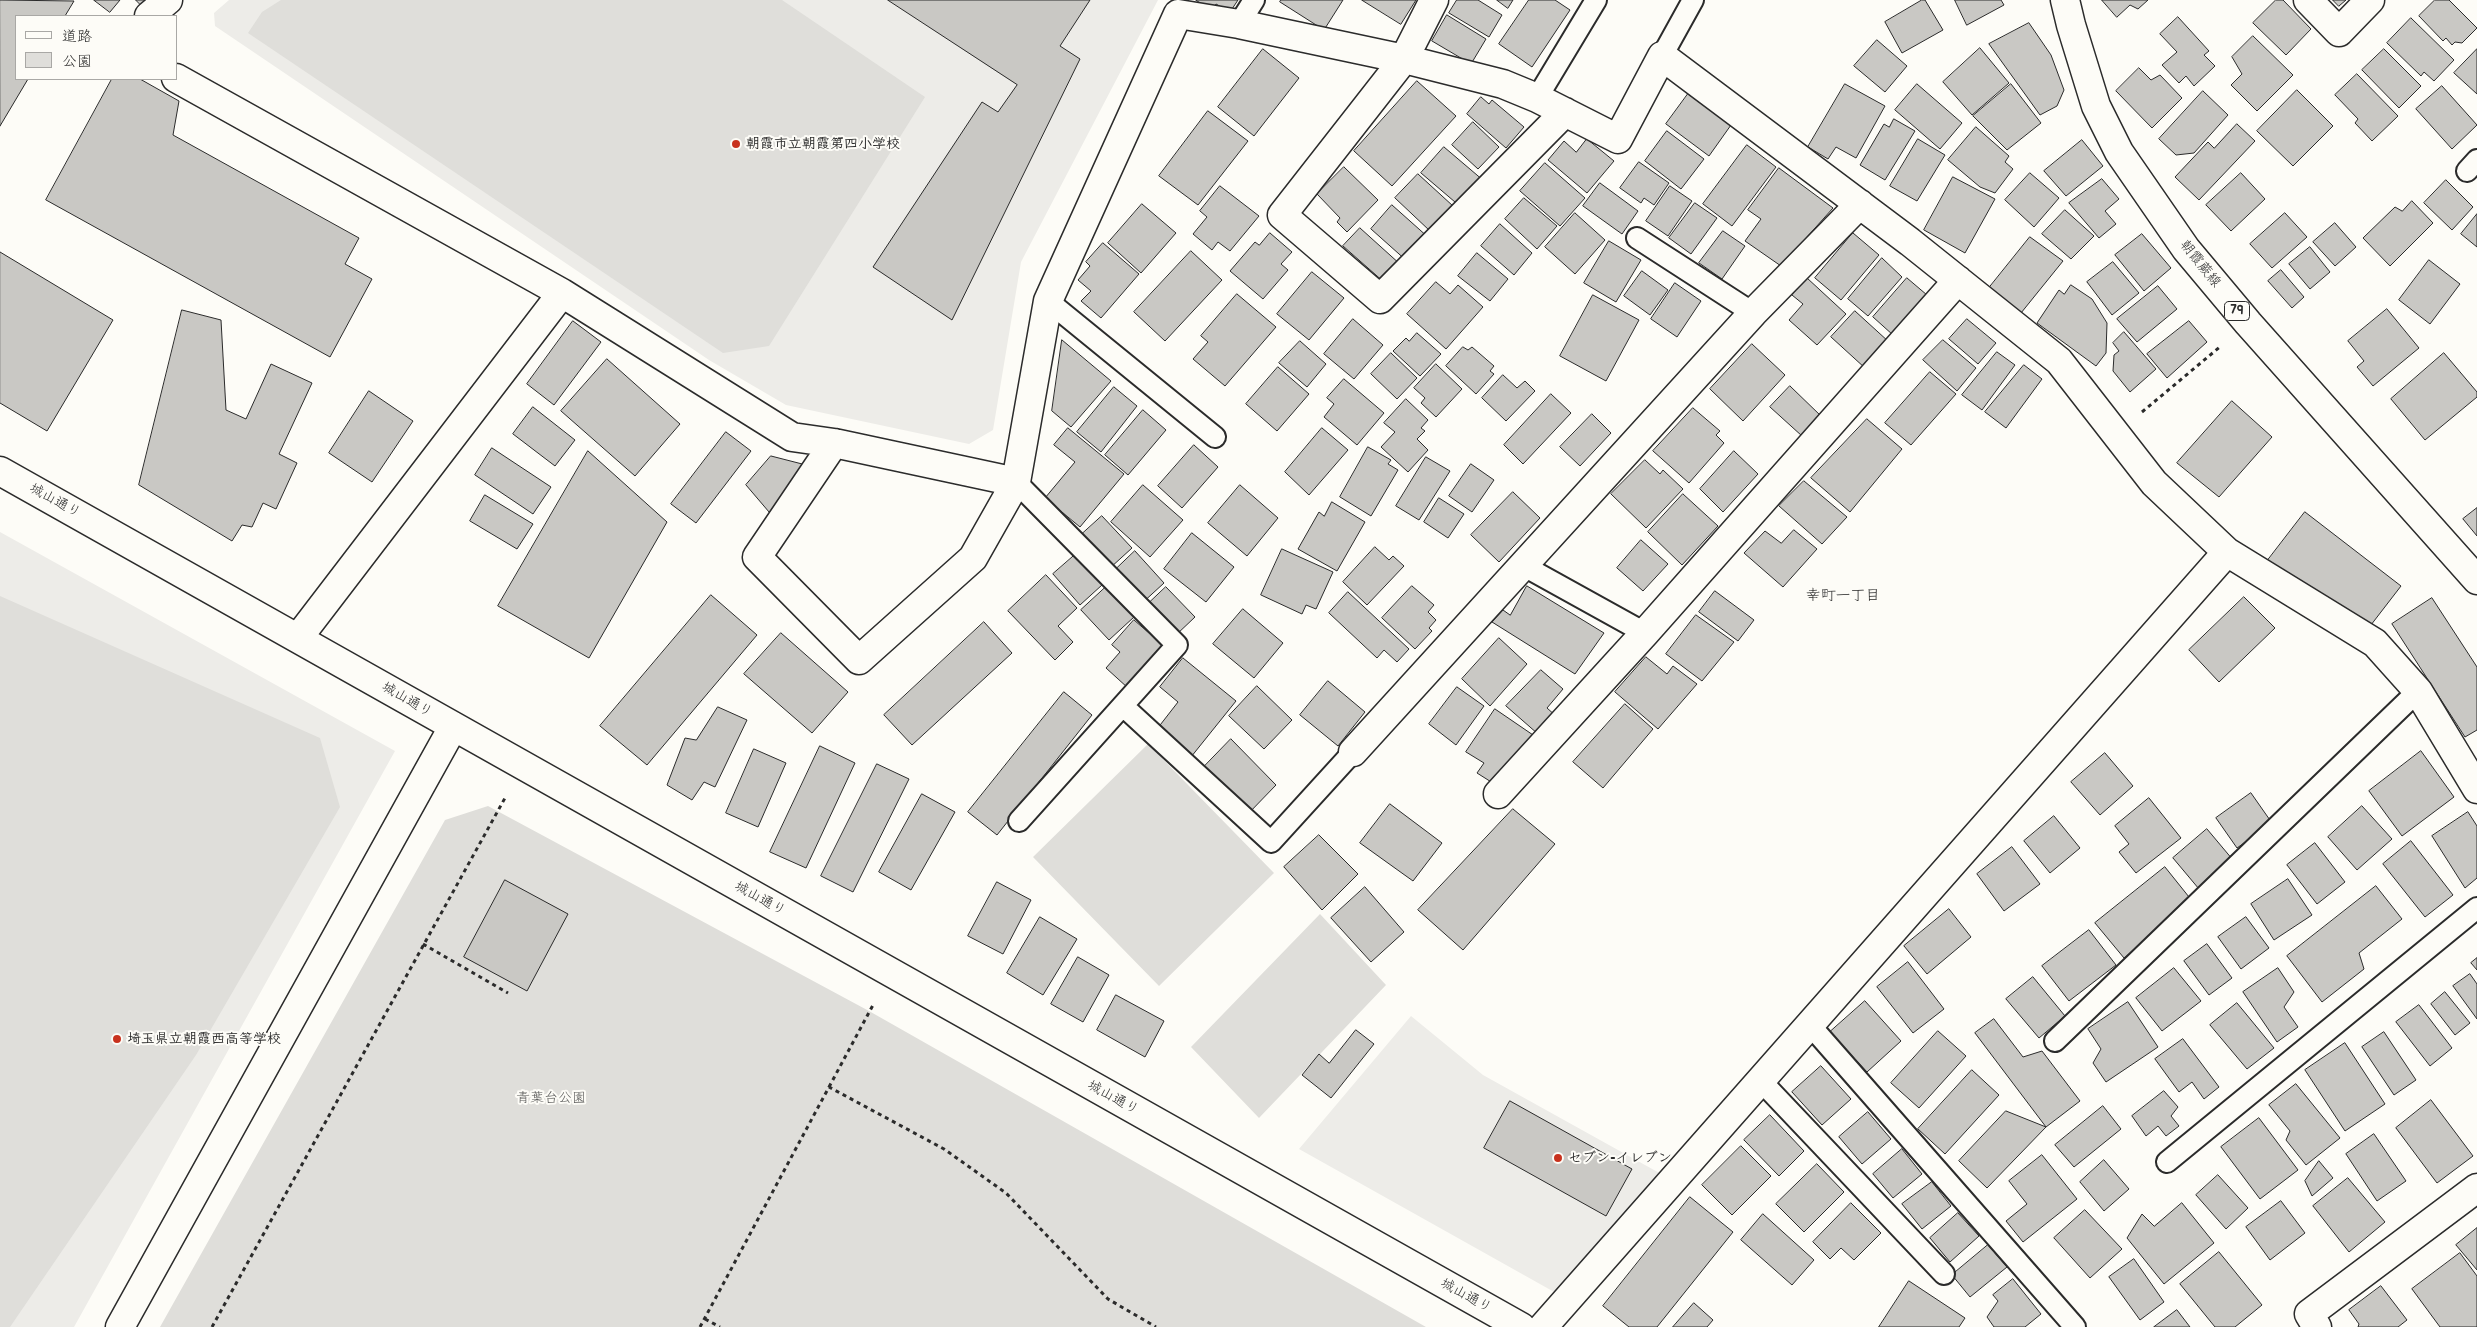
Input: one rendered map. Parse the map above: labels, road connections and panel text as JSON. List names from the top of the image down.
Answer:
{
  "streets": {
    "street": ["朝霞蕨線", "79", "城山通り"]
  },
  "districts": ["幸町一丁目"],
  "parks": ["青葉台公園"],
  "places": ["朝霞市立朝霞第四小学校", "埼玉県立朝霞西高等学校", "セブン-イレブン"],
  "legend": ["道路", "公園"]
}
